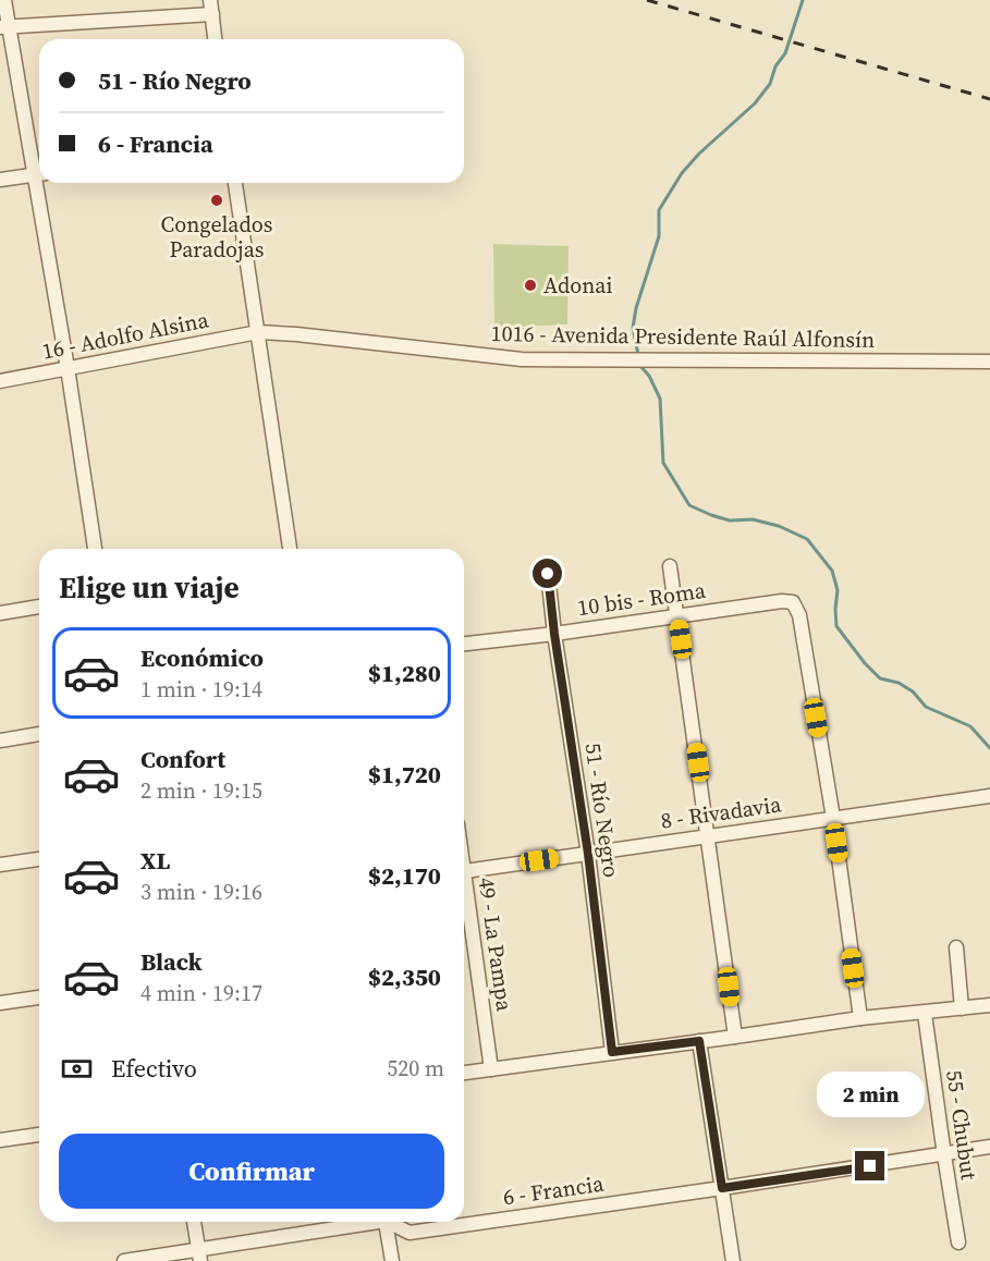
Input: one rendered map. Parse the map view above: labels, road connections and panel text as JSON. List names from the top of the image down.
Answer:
{
  "streets": {
    "street": [
      "16 - Adolfo Alsina",
      "1016 - Avenida Presidente Raúl Alfonsín",
      "10 bis - Roma",
      "51 - Río Negro",
      "8 - Rivadavia",
      "49 - La Pampa",
      "55 - Chubut",
      "6 - Francia"
    ]
  },
  "crossings": [
    ["16 - Adolfo Alsina", "1016 - Avenida Presidente Raúl Alfonsín"],
    ["10 bis - Roma", "51 - Río Negro"],
    ["10 bis - Roma", "8 - Rivadavia"],
    ["51 - Río Negro", "8 - Rivadavia"],
    ["55 - Chubut", "6 - Francia"]
  ],
  "places": ["Congelados Paradojas", "Adonai"],
  "page": {
    "banner": ["51 - Río Negro", "6 - Francia"],
    "heading": "Elige un viaje",
    "list": [
      {
        "name": "Económico",
        "note": "1 min · 19:14",
        "value": "$1,280"
      },
      {
        "name": "Confort",
        "note": "2 min · 19:15",
        "value": "$1,720"
      },
      {
        "name": "XL",
        "note": "3 min · 19:16",
        "value": "$2,170"
      },
      {
        "name": "Black",
        "note": "4 min · 19:17",
        "value": "$2,350"
      }
    ],
    "pay": ["Efectivo", "520 m"],
    "bubble": "2 min",
    "buttons": "Confirmar"
  }
}
